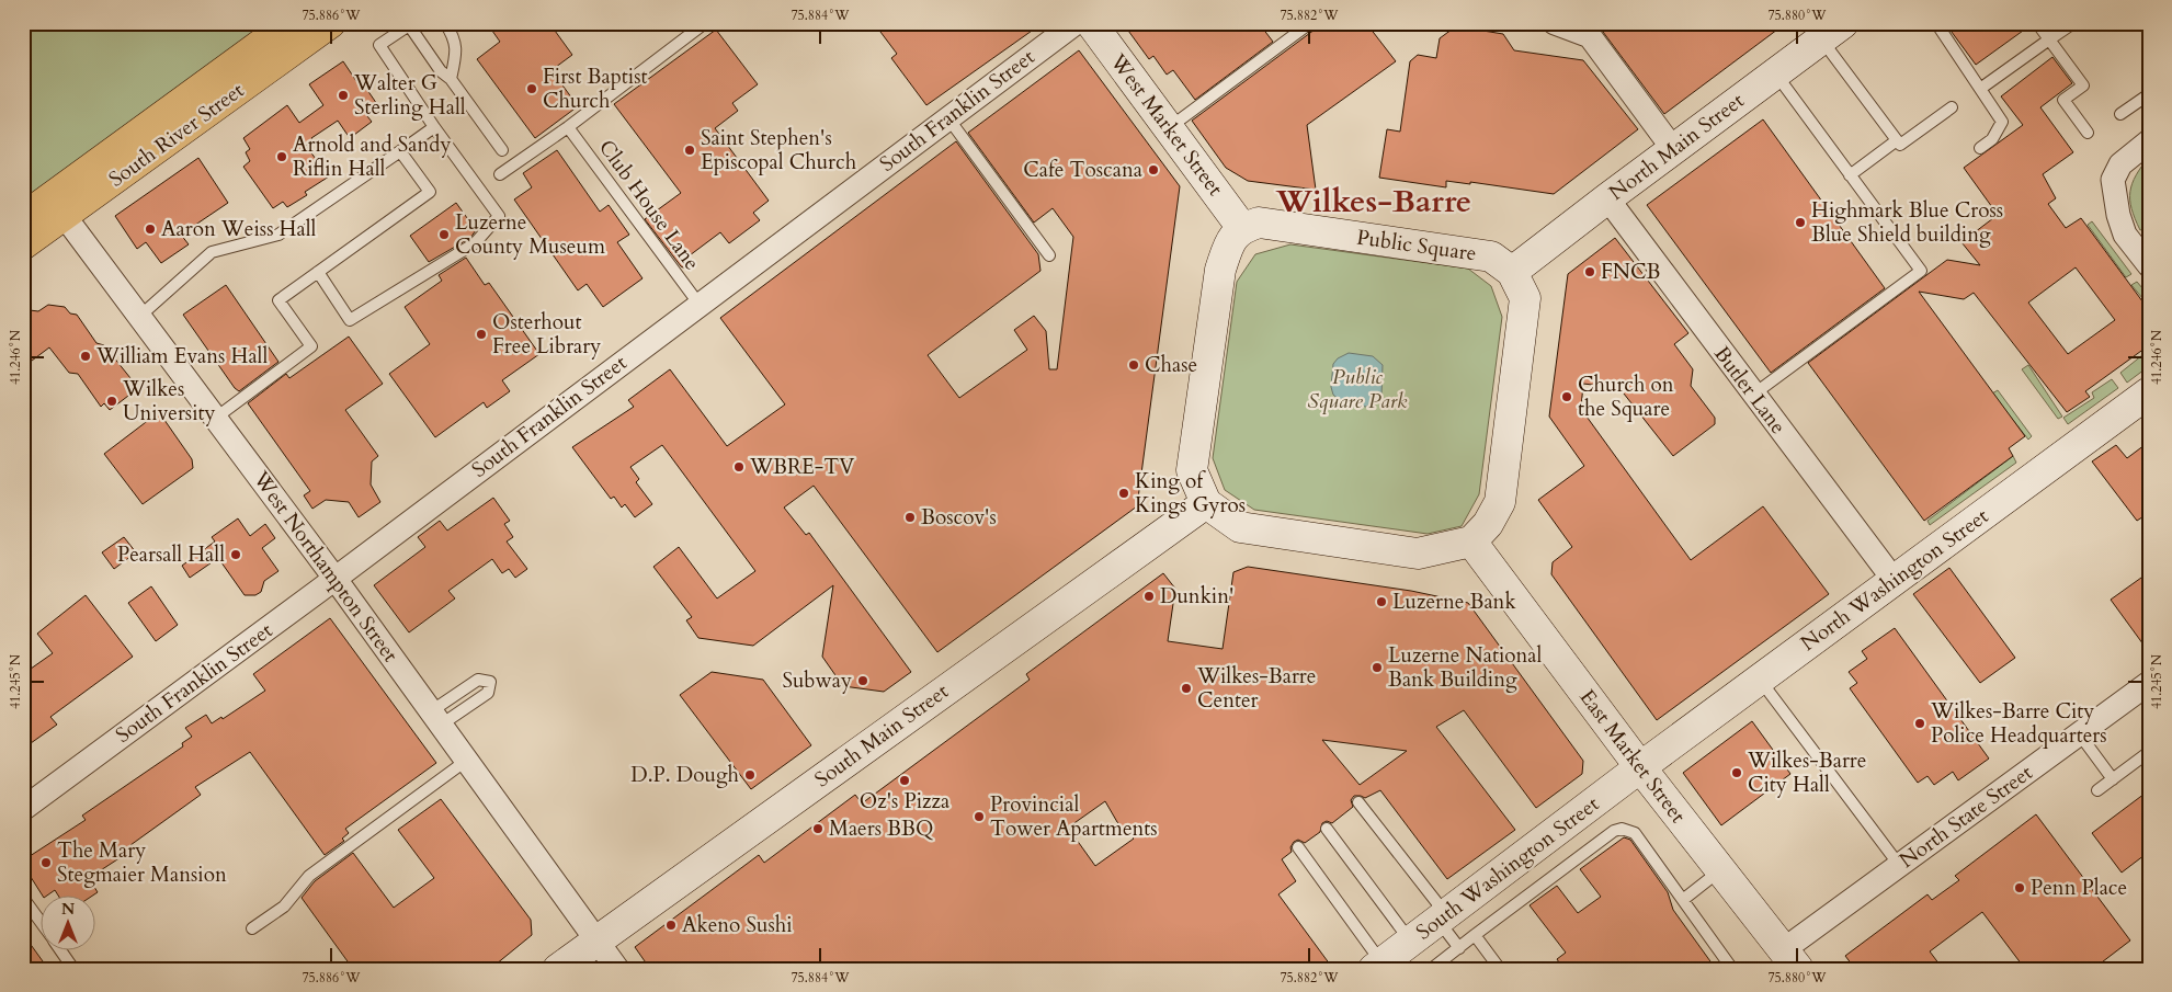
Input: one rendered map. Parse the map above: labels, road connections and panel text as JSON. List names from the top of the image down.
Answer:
{
  "streets": {
    "main road": ["South River Street"],
    "street": [
      "South Franklin Street",
      "West Market Street",
      "North Main Street",
      "Public Square",
      "Butler Lane",
      "West Northampton Street",
      "North Washington Street",
      "South Main Street",
      "East Market Street",
      "North State Street",
      "South Washington Street"
    ],
    "lane": ["Club House Lane"]
  },
  "crossings": [
    ["South Franklin Street", "Club House Lane"],
    ["South Franklin Street", "West Northampton Street"],
    ["West Market Street", "Public Square"],
    ["South River Street", "West Northampton Street"],
    ["North Main Street", "Public Square"],
    ["North Main Street", "Butler Lane"],
    ["Public Square", "East Market Street"],
    ["Butler Lane", "North Washington Street"],
    ["West Northampton Street", "South Main Street"],
    ["North Washington Street", "East Market Street"],
    ["North Washington Street", "South Washington Street"],
    ["East Market Street", "North State Street"],
    ["East Market Street", "South Washington Street"]
  ],
  "districts": ["Wilkes-Barre"],
  "parks": ["Public Square Park"],
  "places": [
    "First Baptist Church",
    "Walter G Sterling Hall",
    "Saint Stephen's Episcopal Church",
    "Arnold and Sandy Riflin Hall",
    "Cafe Toscana",
    "Highmark Blue Cross Blue Shield building",
    "Aaron Weiss Hall",
    "Luzerne County Museum",
    "FNCB",
    "Osterhout Free Library",
    "William Evans Hall",
    "Chase",
    "Church on the Square",
    "Wilkes University",
    "WBRE-TV",
    "King of Kings Gyros",
    "Boscov's",
    "Pearsall Hall",
    "Dunkin'",
    "Luzerne Bank",
    "Luzerne National Bank Building",
    "Subway",
    "Wilkes-Barre Center",
    "Wilkes-Barre City Police Headquarters",
    "Wilkes-Barre City Hall",
    "D.P. Dough",
    "Oz's Pizza",
    "Provincial Tower Apartments",
    "Maers BBQ",
    "The Mary Stegmaier Mansion",
    "Penn Place",
    "Akeno Sushi"
  ],
  "north": "top",
  "coordinates": [
    "75.886°W",
    "75.884°W",
    "75.882°W",
    "75.880°W",
    "41.246°N",
    "41.245°N"
  ]
}
